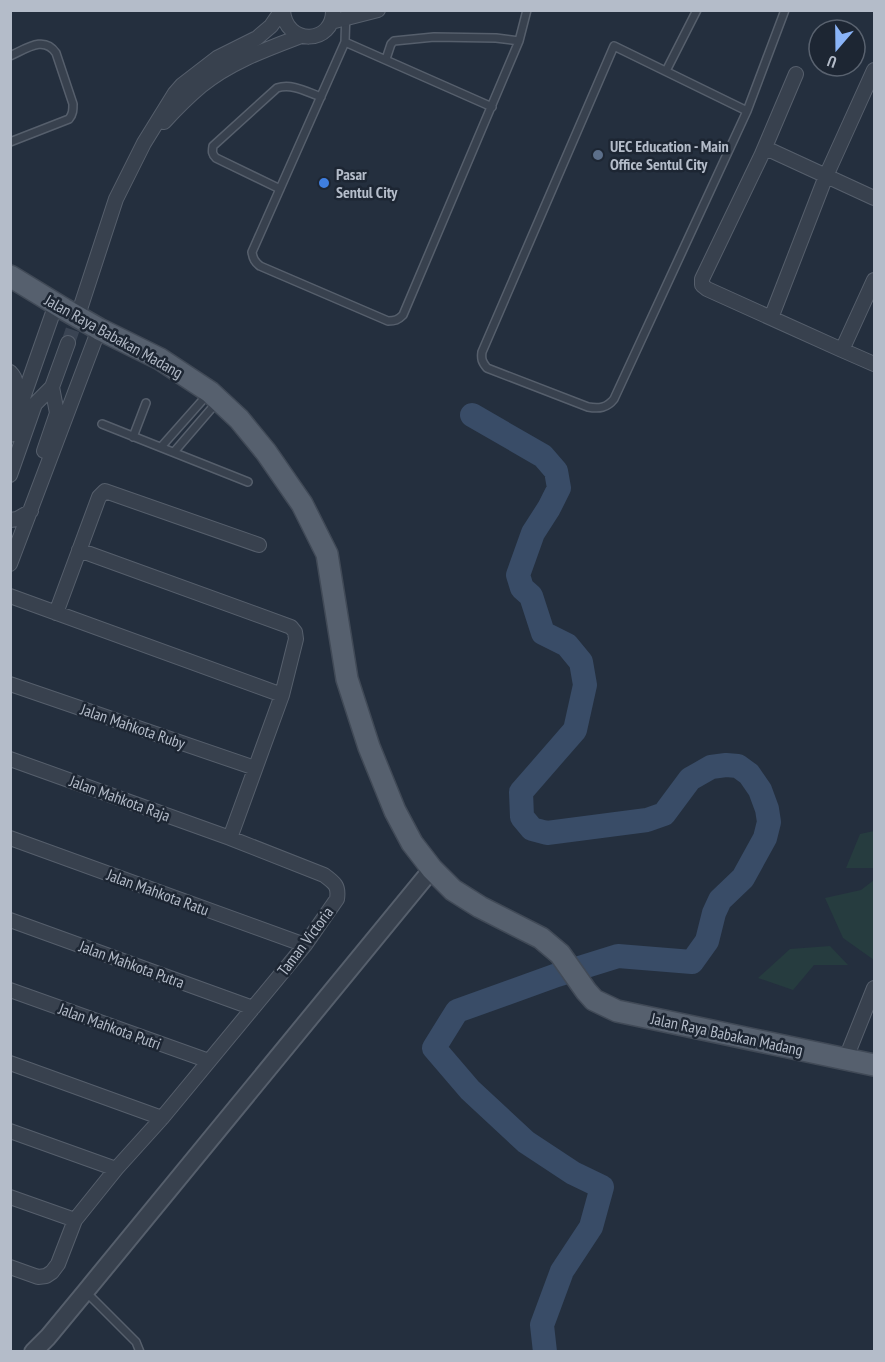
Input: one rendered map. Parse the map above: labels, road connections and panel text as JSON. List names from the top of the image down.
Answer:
{
  "streets": {
    "main road": ["Jalan Raya Babakan Madang"],
    "street": [
      "Jalan Mahkota Ruby",
      "Jalan Mahkota Raja",
      "Jalan Mahkota Ratu",
      "Taman Victoria",
      "Jalan Mahkota Putra",
      "Jalan Mahkota Putri"
    ]
  },
  "crossings": [
    ["Jalan Mahkota Raja", "Taman Victoria"],
    ["Jalan Mahkota Ratu", "Taman Victoria"],
    ["Taman Victoria", "Jalan Mahkota Putra"],
    ["Taman Victoria", "Jalan Mahkota Putri"]
  ],
  "places": ["UEC Education - Main Office Sentul City", "Pasar Sentul City"],
  "north": "bottom"
}
